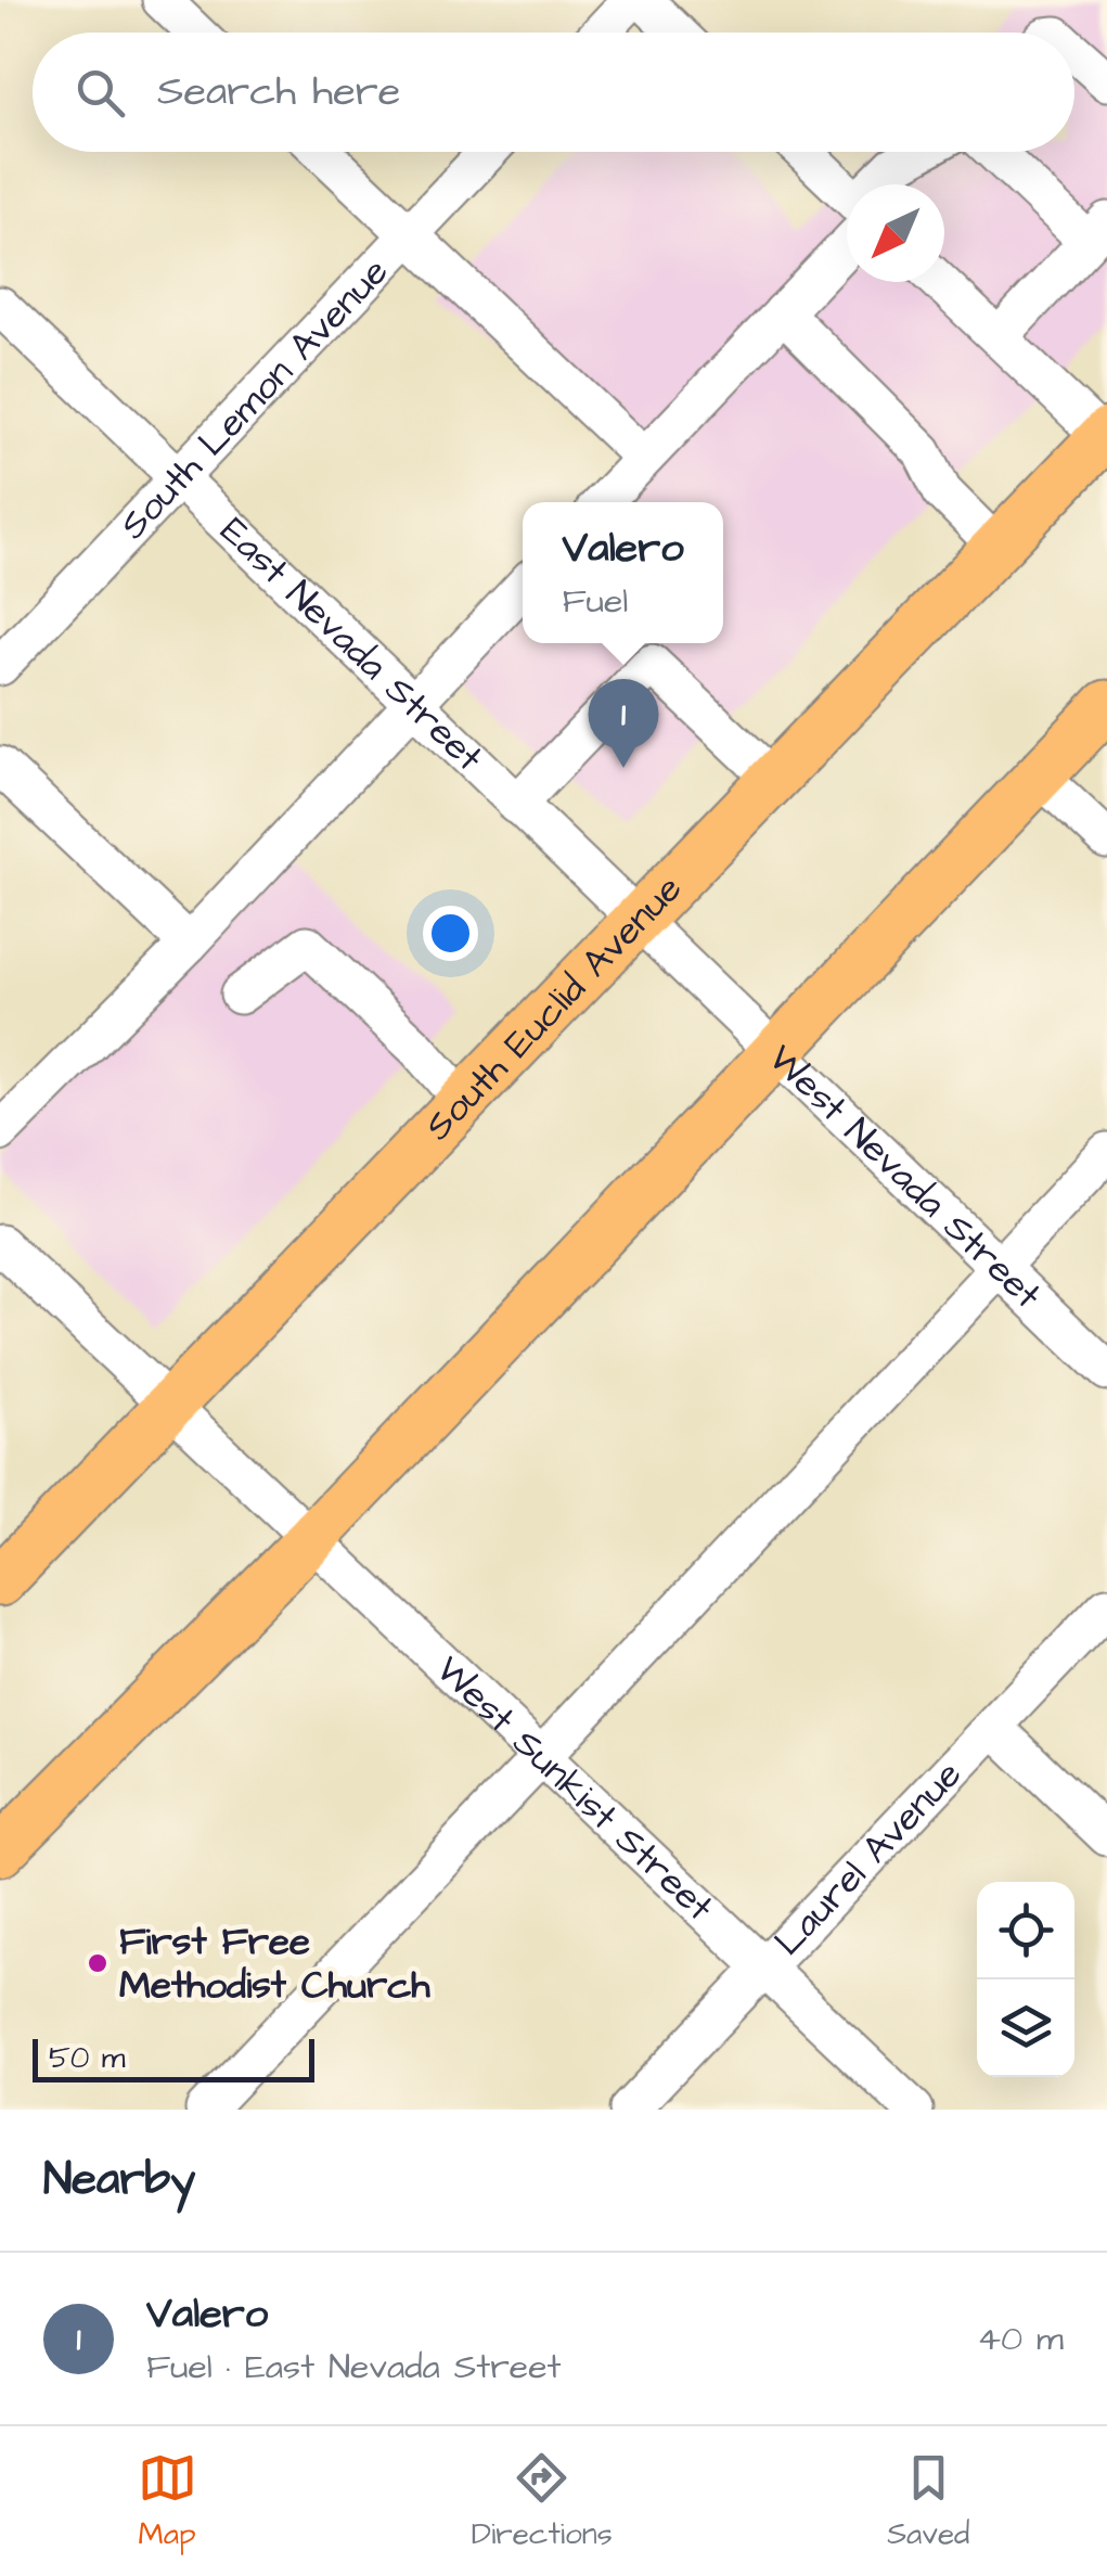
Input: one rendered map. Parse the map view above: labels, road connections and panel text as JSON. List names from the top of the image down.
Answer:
{
  "streets": {
    "main road": ["South Euclid Avenue"],
    "street": [
      "South Lemon Avenue",
      "East Nevada Street",
      "West Nevada Street",
      "West Sunkist Street",
      "Laurel Avenue"
    ]
  },
  "crossings": [
    ["South Lemon Avenue", "East Nevada Street"],
    ["East Nevada Street", "South Euclid Avenue"],
    ["East Nevada Street", "West Nevada Street"],
    ["South Euclid Avenue", "West Sunkist Street"],
    ["West Sunkist Street", "Laurel Avenue"]
  ],
  "places": ["First Free Methodist Church"],
  "scale_bar": "50 m",
  "north": "bottom left",
  "page": {
    "search": "Search here",
    "popup": ["Valero", "Fuel"],
    "pins": "1",
    "scale": "50 m",
    "heading": "Nearby",
    "list": [
      {
        "mark": "1",
        "name": "Valero",
        "note": "Fuel · East Nevada Street",
        "value": "40 m"
      }
    ],
    "nav": ["Map", "Directions", "Saved"]
  }
}
